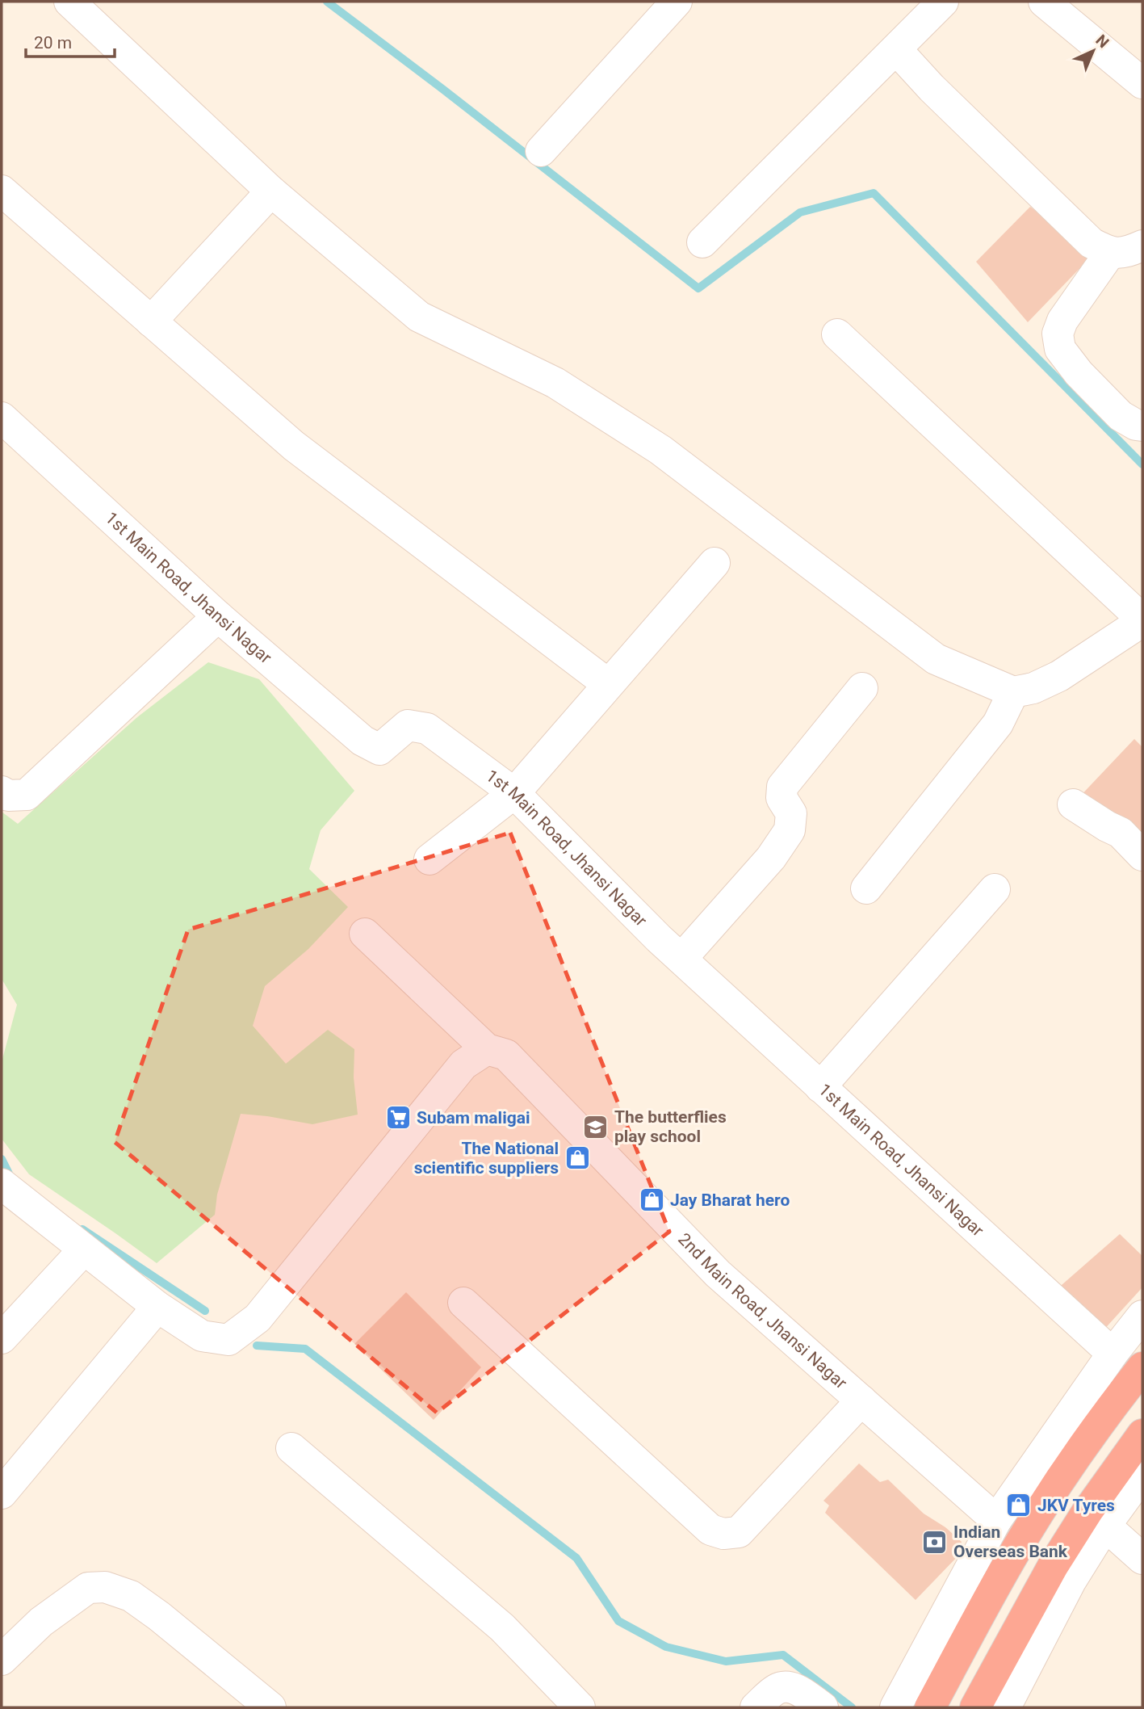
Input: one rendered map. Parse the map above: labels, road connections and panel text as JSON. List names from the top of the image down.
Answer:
{
  "streets": {
    "street": ["1st Main Road, Jhansi Nagar", "2nd Main Road, Jhansi Nagar"]
  },
  "places": {
    "supermarket": ["Subam maligai"],
    "school or university": ["The butterflies play school"],
    "shop": ["The National scientific suppliers", "Jay Bharat hero", "JKV Tyres"],
    "bank": ["Indian Overseas Bank"]
  },
  "scale_bar": "20 m",
  "north": "top right"
}
